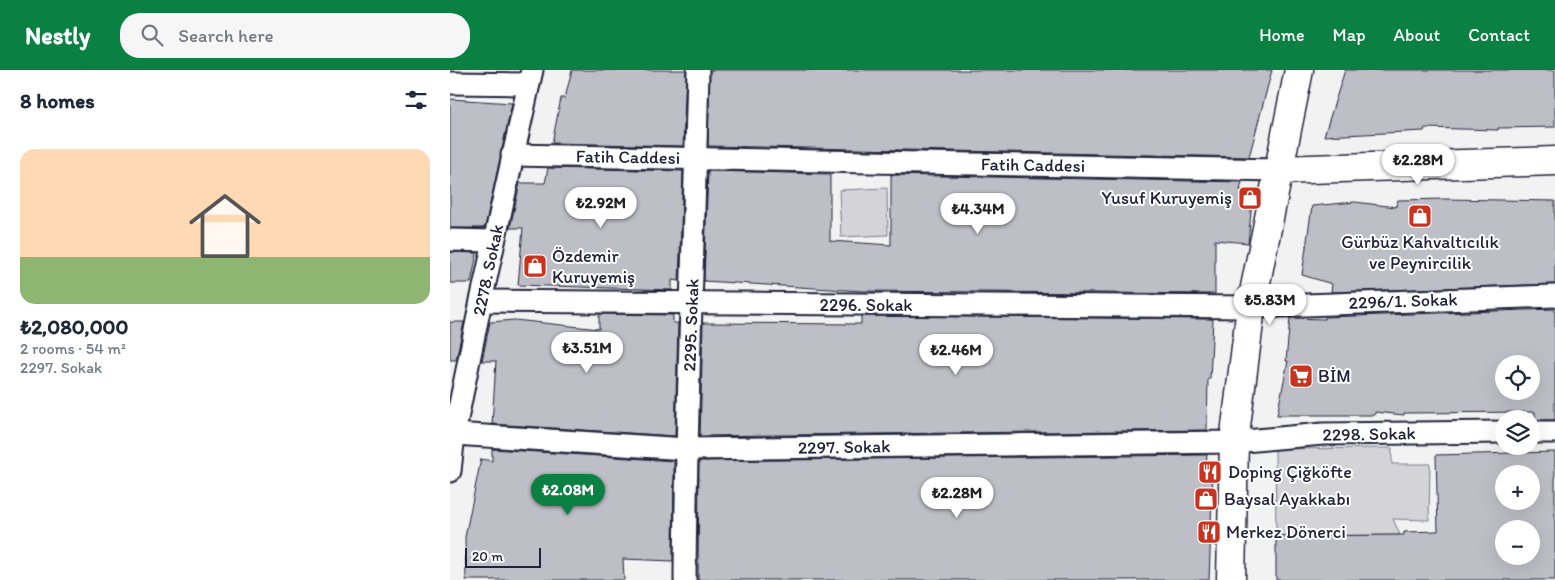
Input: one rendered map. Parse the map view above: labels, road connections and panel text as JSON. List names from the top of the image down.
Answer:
{
  "streets": {
    "main road": ["Fatih Caddesi"],
    "street": [
      "2278. Sokak",
      "2296/1. Sokak",
      "2296. Sokak",
      "2295. Sokak",
      "2298. Sokak",
      "2297. Sokak"
    ]
  },
  "crossings": [
    ["Fatih Caddesi", "2278. Sokak"],
    ["Fatih Caddesi", "2295. Sokak"],
    ["2278. Sokak", "2296. Sokak"],
    ["2278. Sokak", "2297. Sokak"],
    ["2296/1. Sokak", "2296. Sokak"],
    ["2296. Sokak", "2295. Sokak"],
    ["2295. Sokak", "2297. Sokak"],
    ["2298. Sokak", "2297. Sokak"]
  ],
  "places": {
    "shop": [
      "Yusuf Kuruyemiş",
      "Gürbüz Kahvaltıcılık ve Peynircilik",
      "Özdemir Kuruyemiş",
      "Baysal Ayakkabı"
    ],
    "supermarket": ["BİM"],
    "restaurant": ["Doping Çiğköfte", "Merkez Dönerci"]
  },
  "scale_bar": "20 m",
  "page": {
    "header": "Nestly",
    "search": "Search here",
    "nav": [
      "Home",
      "Map",
      "About",
      "Contact"
    ],
    "heading": "8 homes",
    "list": [
      {
        "name": "₺2,080,000",
        "note": "2 rooms · 54 m² · 2297. Sokak"
      }
    ],
    "price": [
      "₺2.28M",
      "₺2.92M",
      "₺4.34M",
      "₺5.83M",
      "₺3.51M",
      "₺2.46M",
      "₺2.08M",
      "₺2.28M"
    ],
    "map_buttons": ["+", "−"],
    "scale": "20 m"
  }
}
